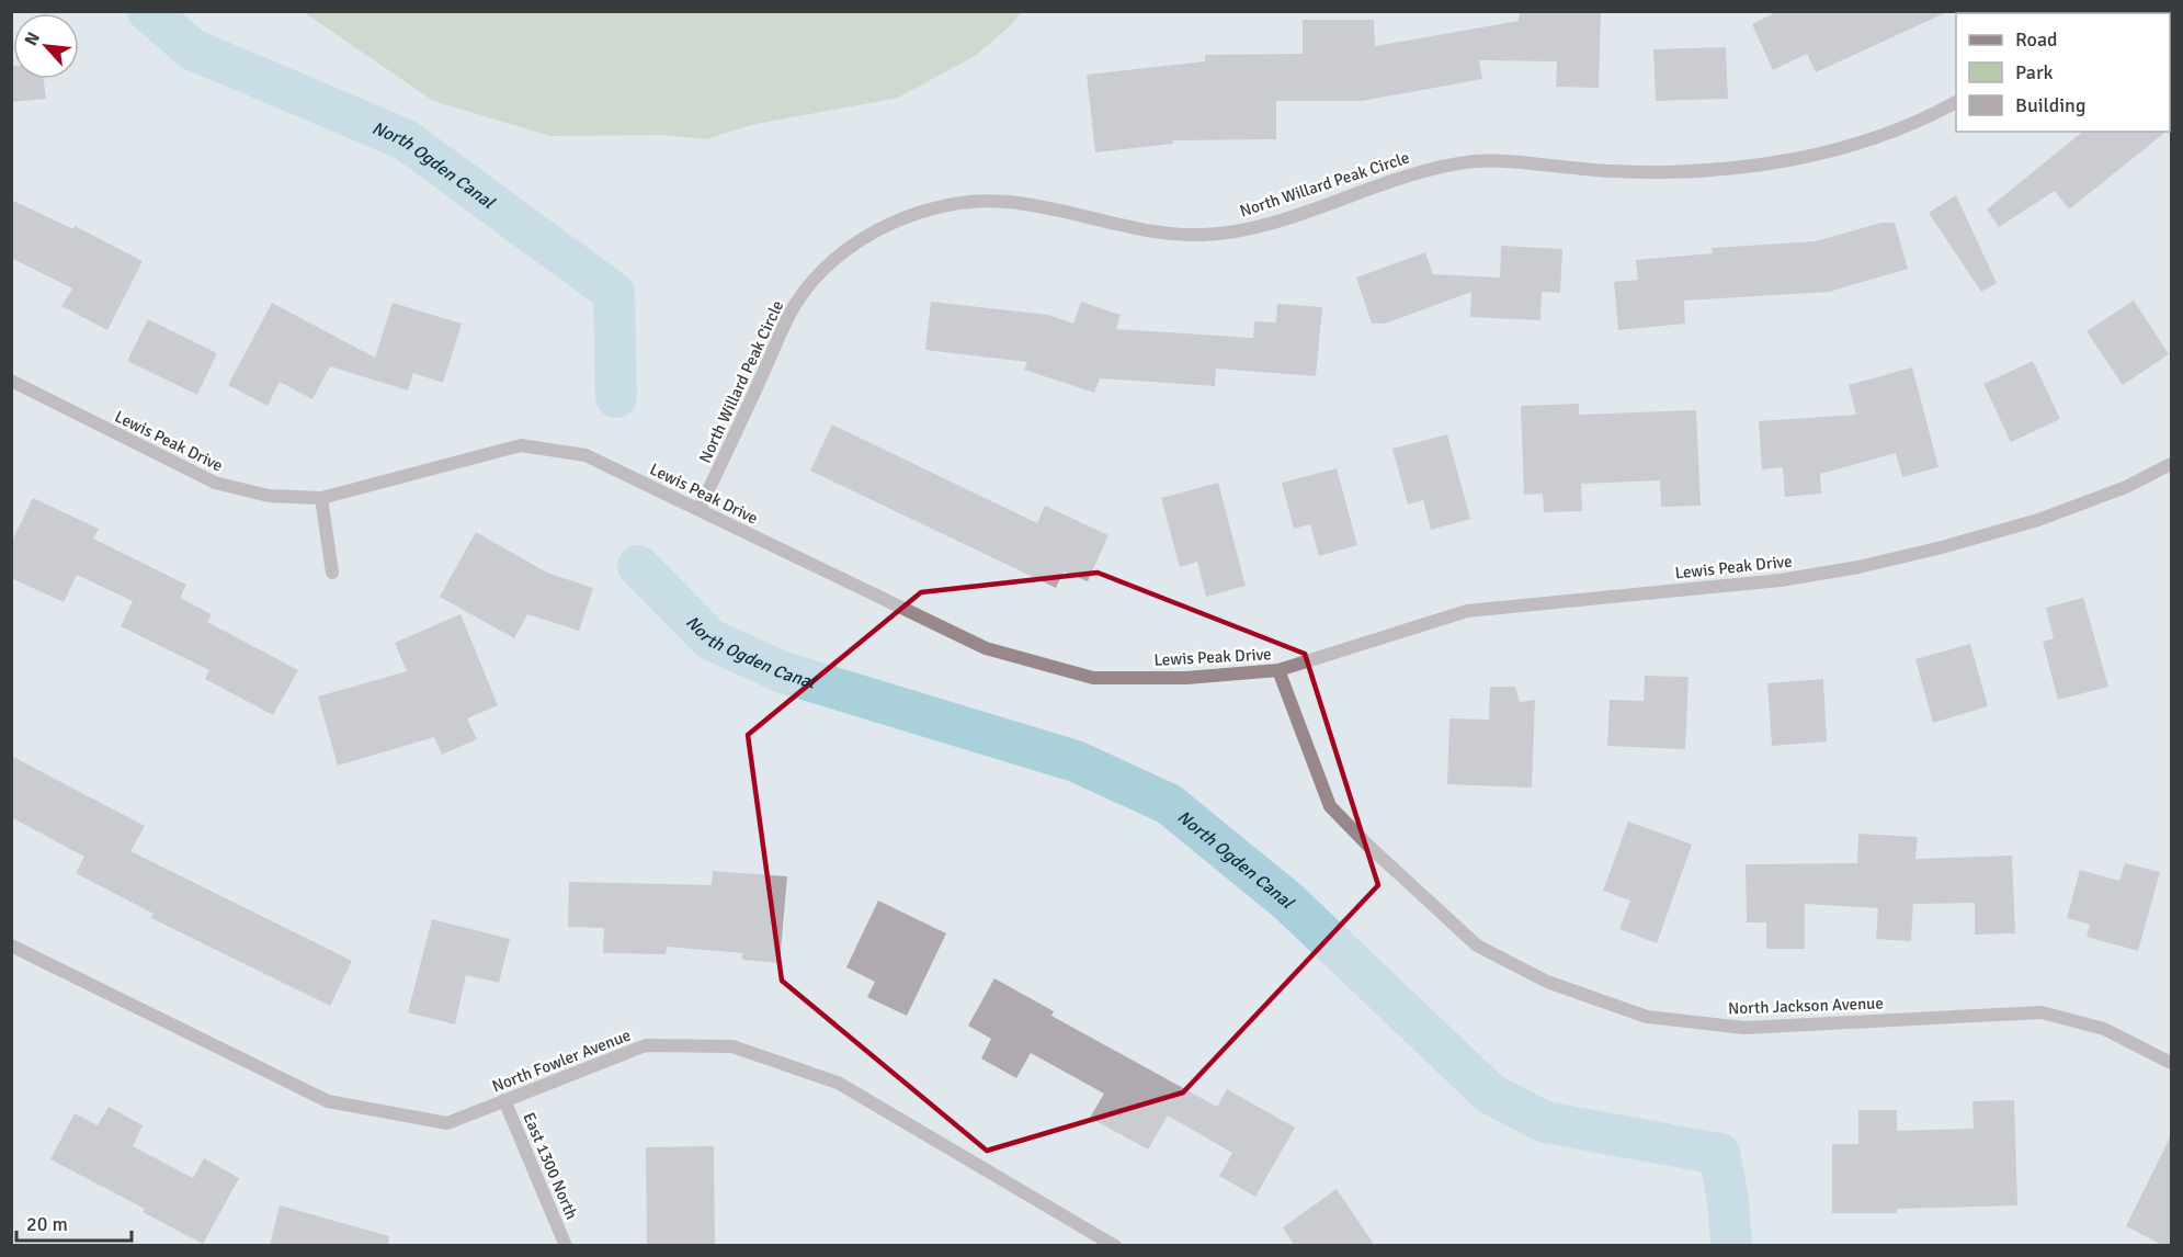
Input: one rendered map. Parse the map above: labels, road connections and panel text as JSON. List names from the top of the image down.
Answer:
{
  "streets": {
    "street": [
      "North Willard Peak Circle",
      "Lewis Peak Drive",
      "North Jackson Avenue",
      "North Fowler Avenue",
      "East 1300 North"
    ]
  },
  "crossings": [
    ["North Willard Peak Circle", "Lewis Peak Drive"],
    ["Lewis Peak Drive", "North Jackson Avenue"],
    ["North Fowler Avenue", "East 1300 North"]
  ],
  "water": ["North Ogden Canal"],
  "legend": ["Road", "Park", "Building"],
  "scale_bar": "20 m",
  "north": "top left"
}
